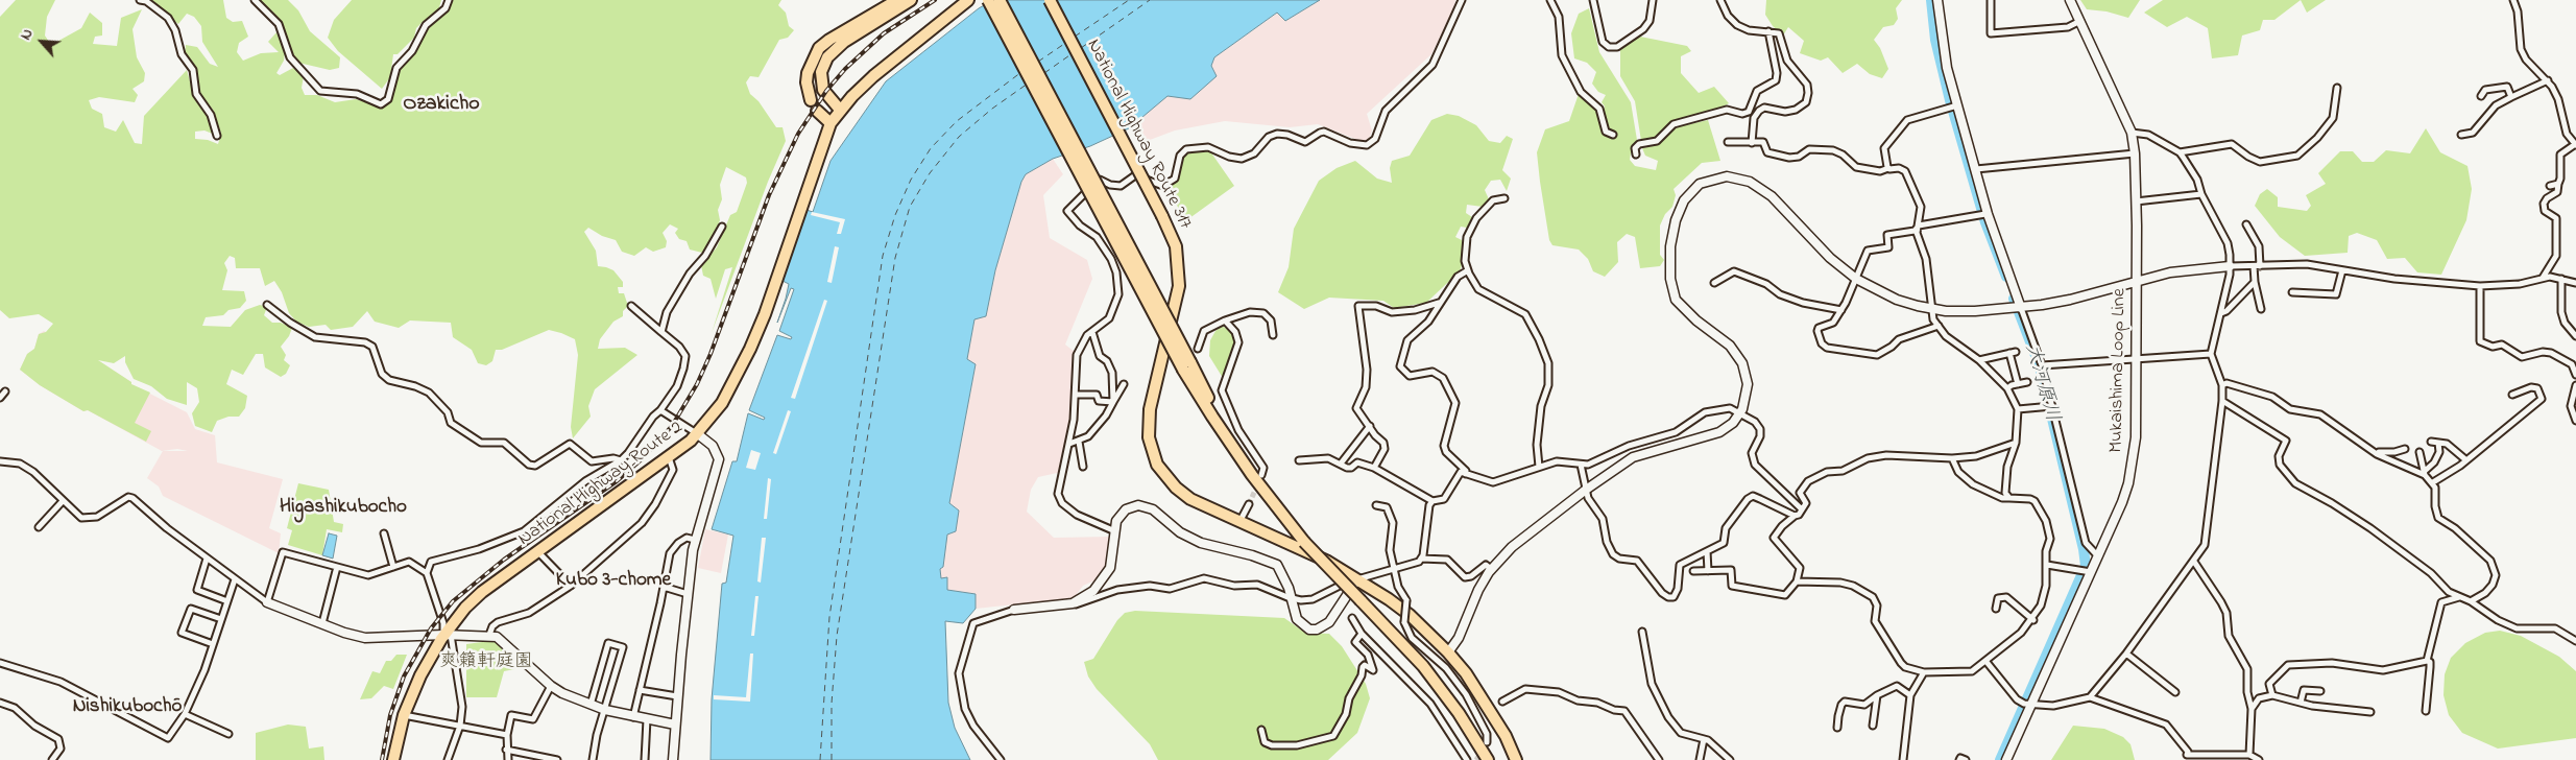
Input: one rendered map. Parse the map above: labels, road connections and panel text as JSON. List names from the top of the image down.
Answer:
{
  "streets": {
    "highway": ["National Highway Route 317", "National Highway Route 2"],
    "street": ["Mukaishima Loop Line"]
  },
  "districts": [
    "Ozakicho",
    "Higashikubocho",
    "Kubo 3-chome",
    "Nishikubochō"
  ],
  "water": ["大河原川"],
  "parks": ["爽籟軒庭園"],
  "north": "top left"
}
